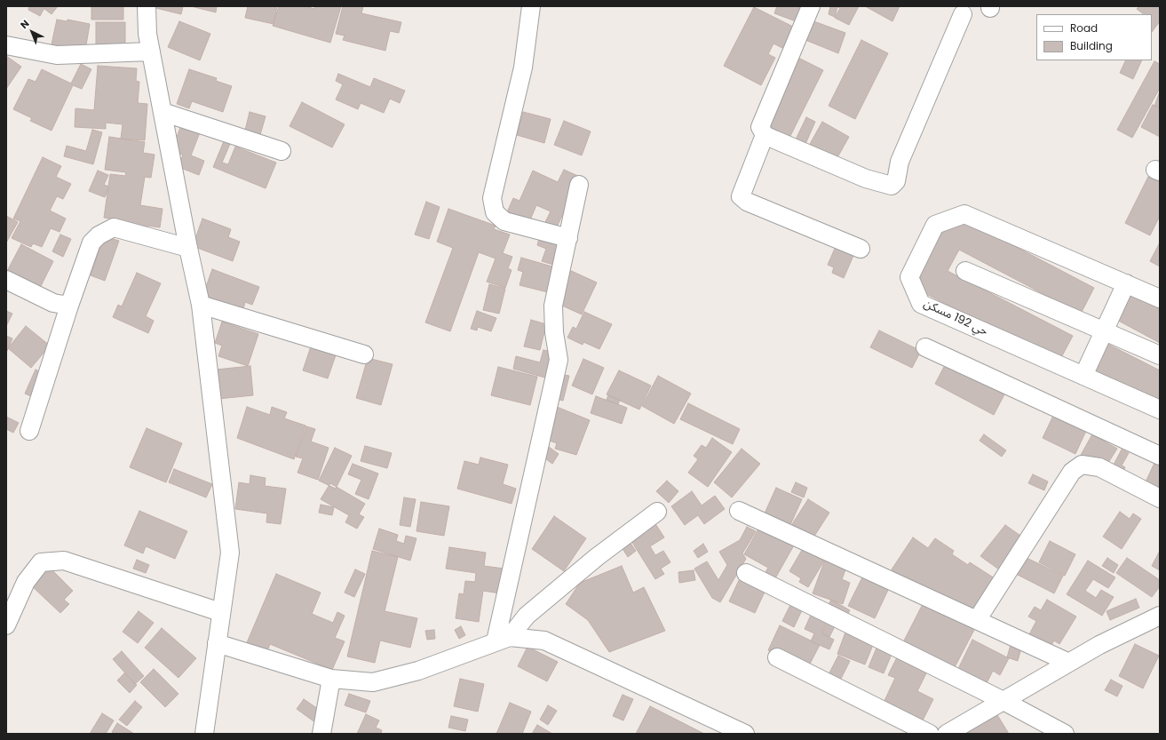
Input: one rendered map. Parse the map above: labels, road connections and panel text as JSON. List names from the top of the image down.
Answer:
{
  "streets": {
    "street": ["حي 192 مسكن"]
  },
  "legend": ["Road", "Building"],
  "north": "top left"
}
